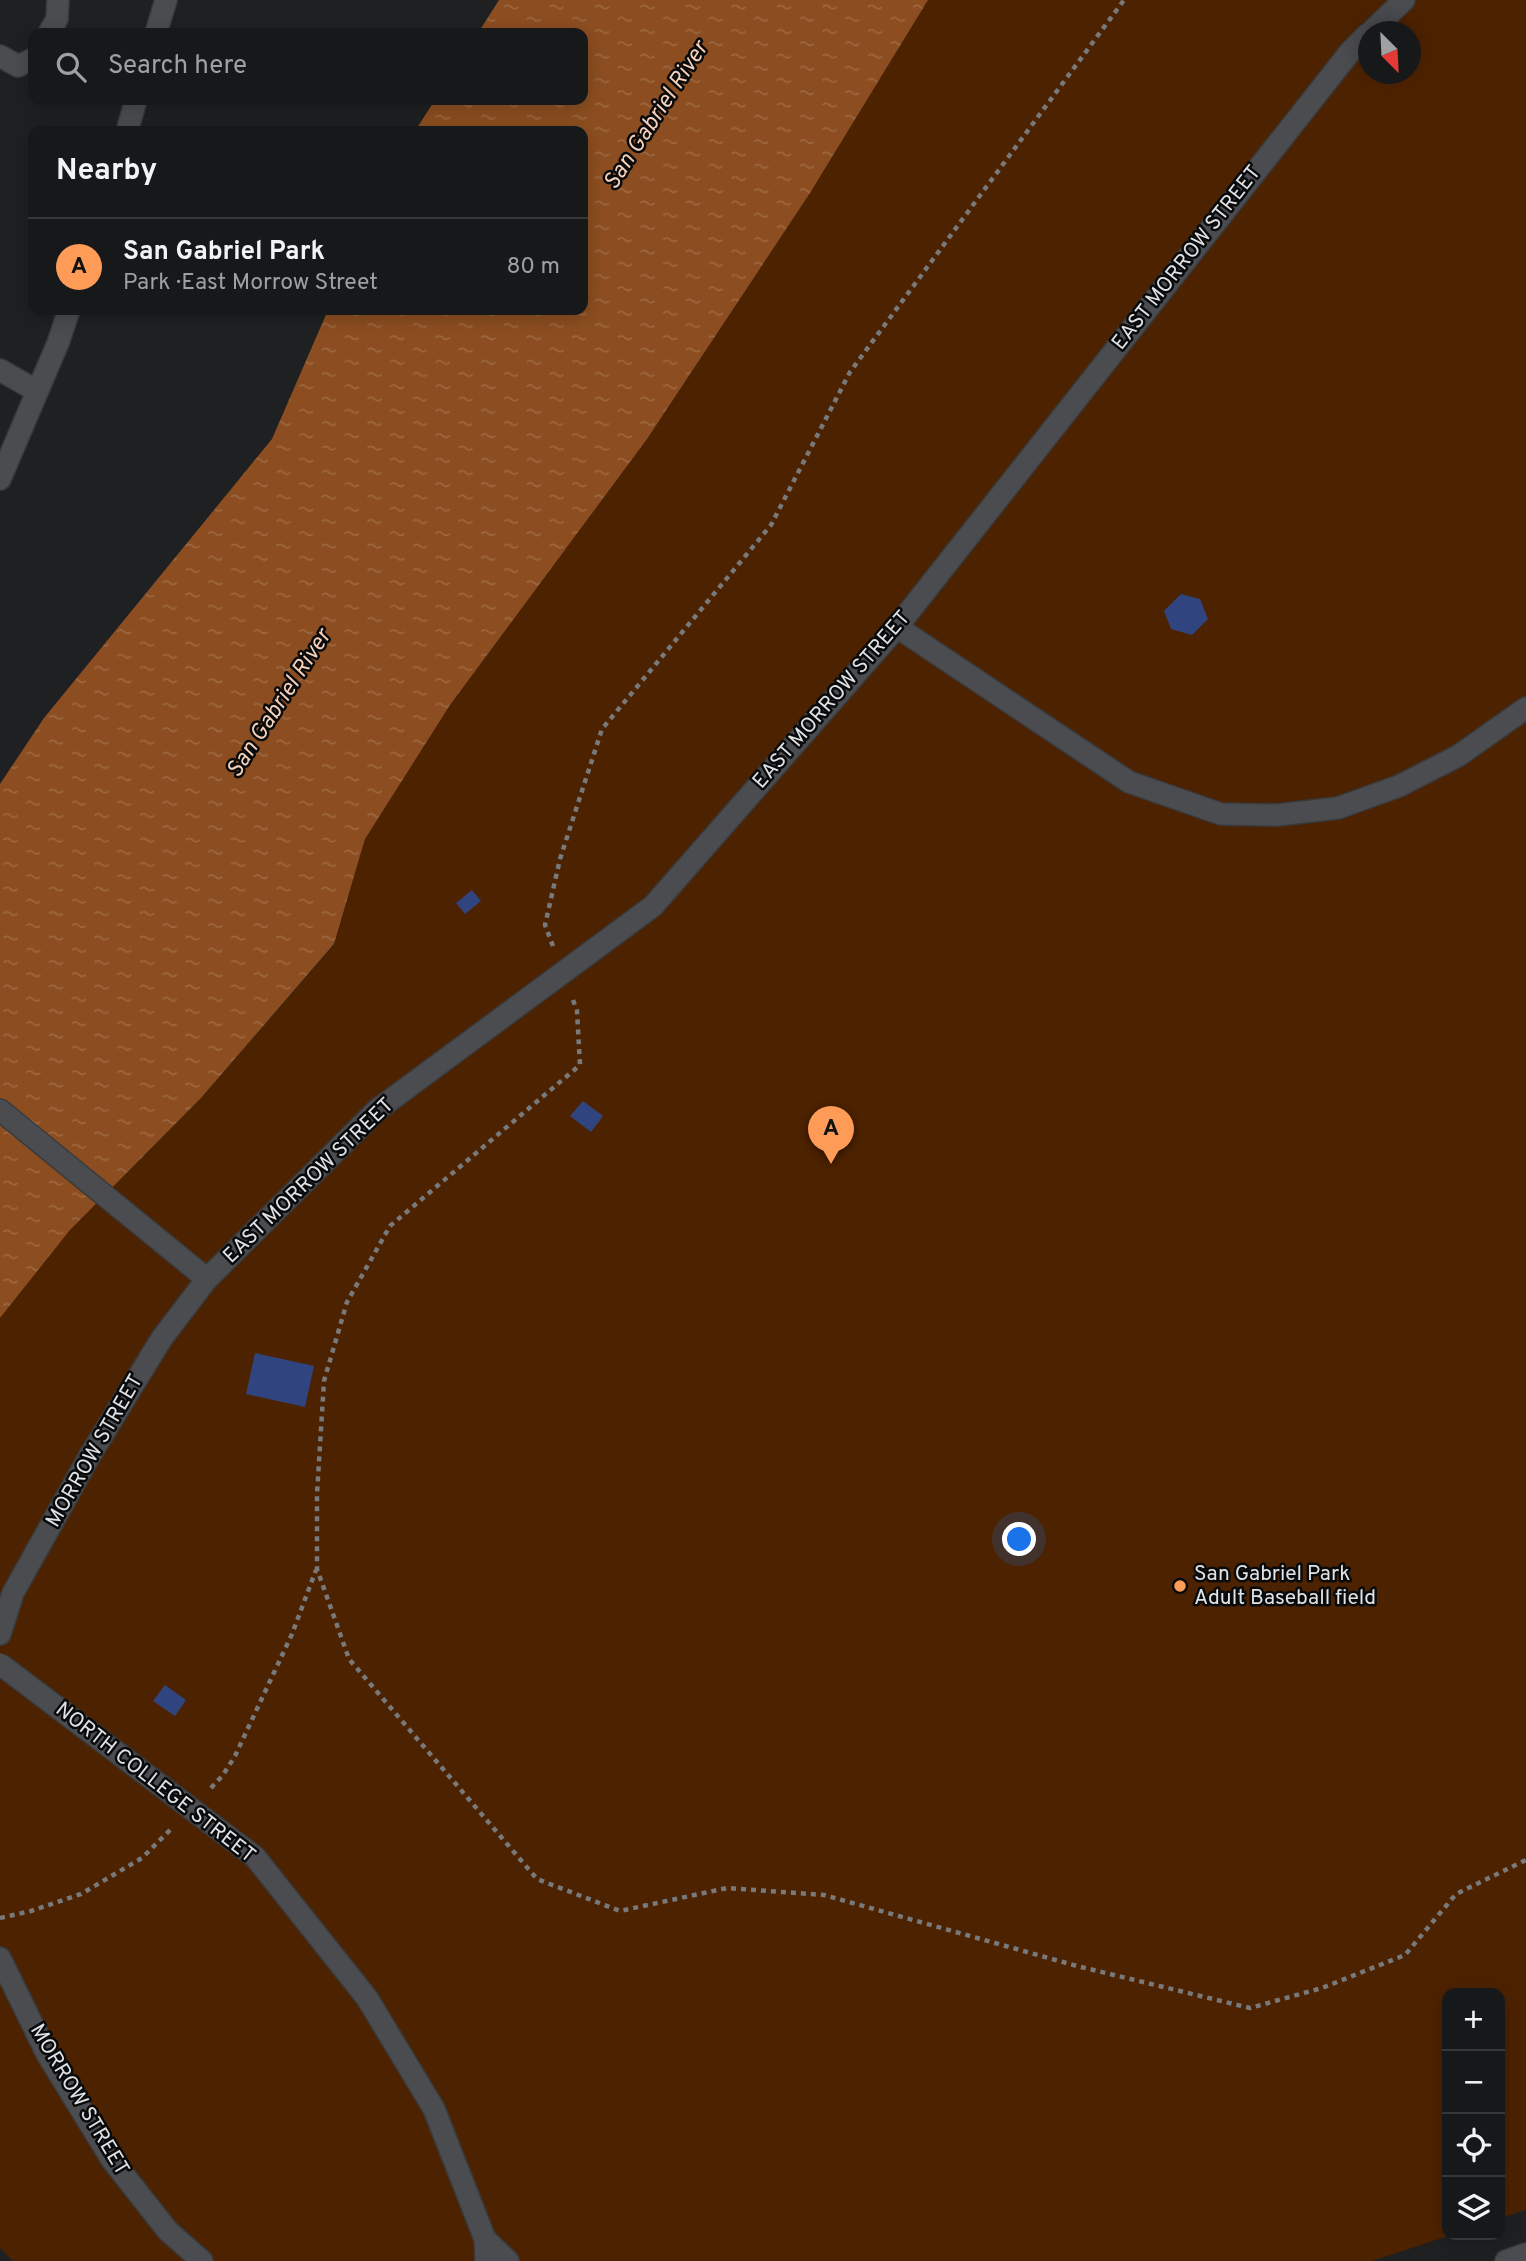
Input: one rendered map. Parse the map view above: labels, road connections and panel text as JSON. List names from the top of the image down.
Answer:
{
  "streets": {
    "street": ["EAST MORROW STREET", "MORROW STREET", "NORTH COLLEGE STREET"]
  },
  "crossings": [
    ["EAST MORROW STREET", "MORROW STREET"]
  ],
  "water": ["San Gabriel River"],
  "places": ["San Gabriel Park Adult Baseball field"],
  "north": "bottom right",
  "page": {
    "search": "Search here",
    "heading": "Nearby",
    "list": [
      {
        "mark": "A",
        "name": "San Gabriel Park",
        "note": "Park · East Morrow Street",
        "value": "80 m"
      }
    ],
    "pins": "A",
    "map_buttons": ["+", "−"]
  }
}
